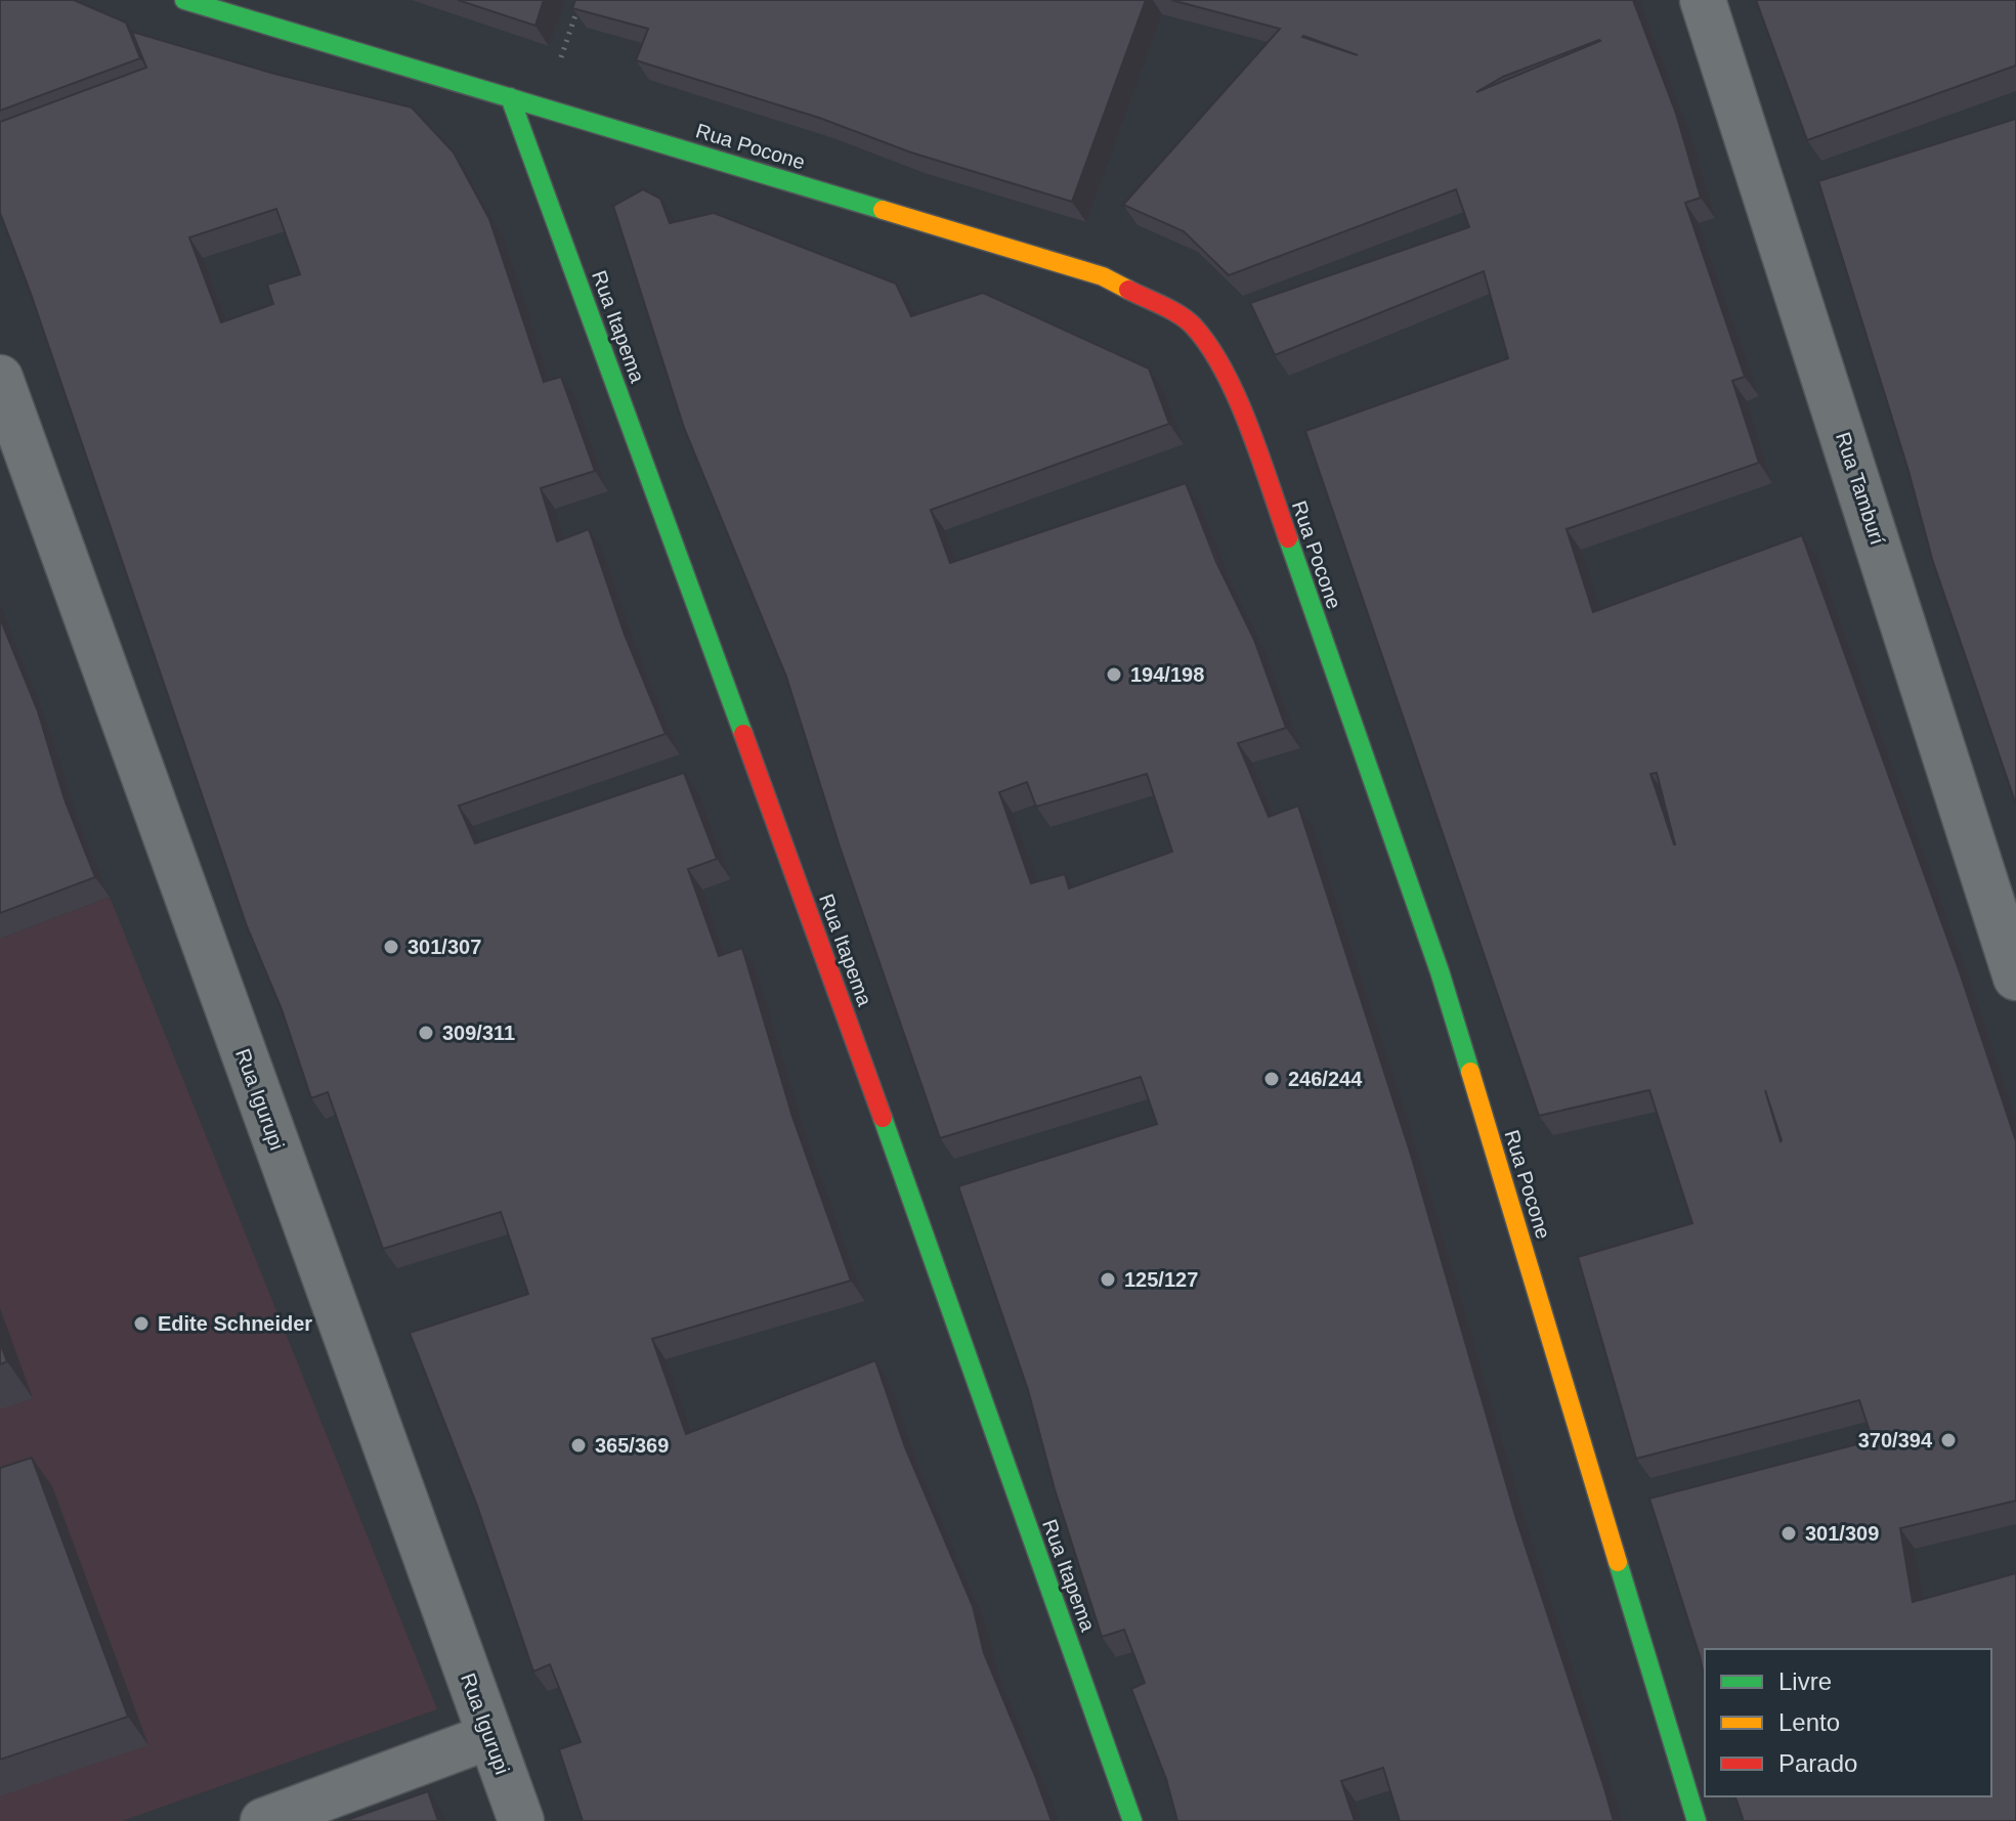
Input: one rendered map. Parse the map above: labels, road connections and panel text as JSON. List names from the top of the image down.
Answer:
{
  "streets": {
    "street": [
      "Rua Pocone",
      "Rua Itapema",
      "Rua Tamburí",
      "Rua Igurupi"
    ]
  },
  "crossings": [
    ["Rua Pocone", "Rua Itapema"]
  ],
  "places": [
    "194/198",
    "301/307",
    "309/311",
    "246/244",
    "125/127",
    "Edite Schneider",
    "370/394",
    "365/369",
    "301/309"
  ],
  "legend": ["Livre", "Lento", "Parado"]
}
